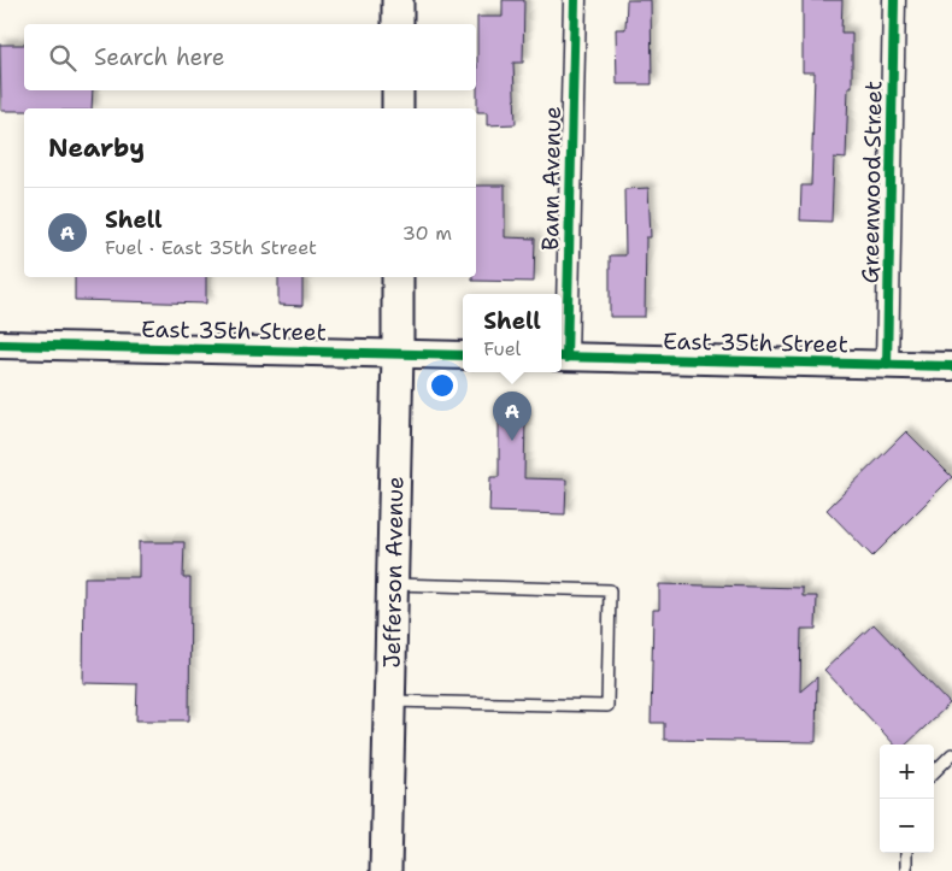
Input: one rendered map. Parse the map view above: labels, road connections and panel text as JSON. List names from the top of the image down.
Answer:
{
  "streets": {
    "main road": ["Jefferson Avenue"],
    "street": ["Bann Avenue", "Greenwood Street", "East 35th Street"]
  },
  "crossings": [
    ["Bann Avenue", "East 35th Street"],
    ["Greenwood Street", "East 35th Street"],
    ["East 35th Street", "Jefferson Avenue"]
  ],
  "page": {
    "search": "Search here",
    "heading": "Nearby",
    "list": [
      {
        "mark": "A",
        "name": "Shell",
        "note": "Fuel · East 35th Street",
        "value": "30 m"
      }
    ],
    "popup": ["Shell", "Fuel"],
    "pins": "A",
    "map_buttons": ["+", "−"]
  }
}
